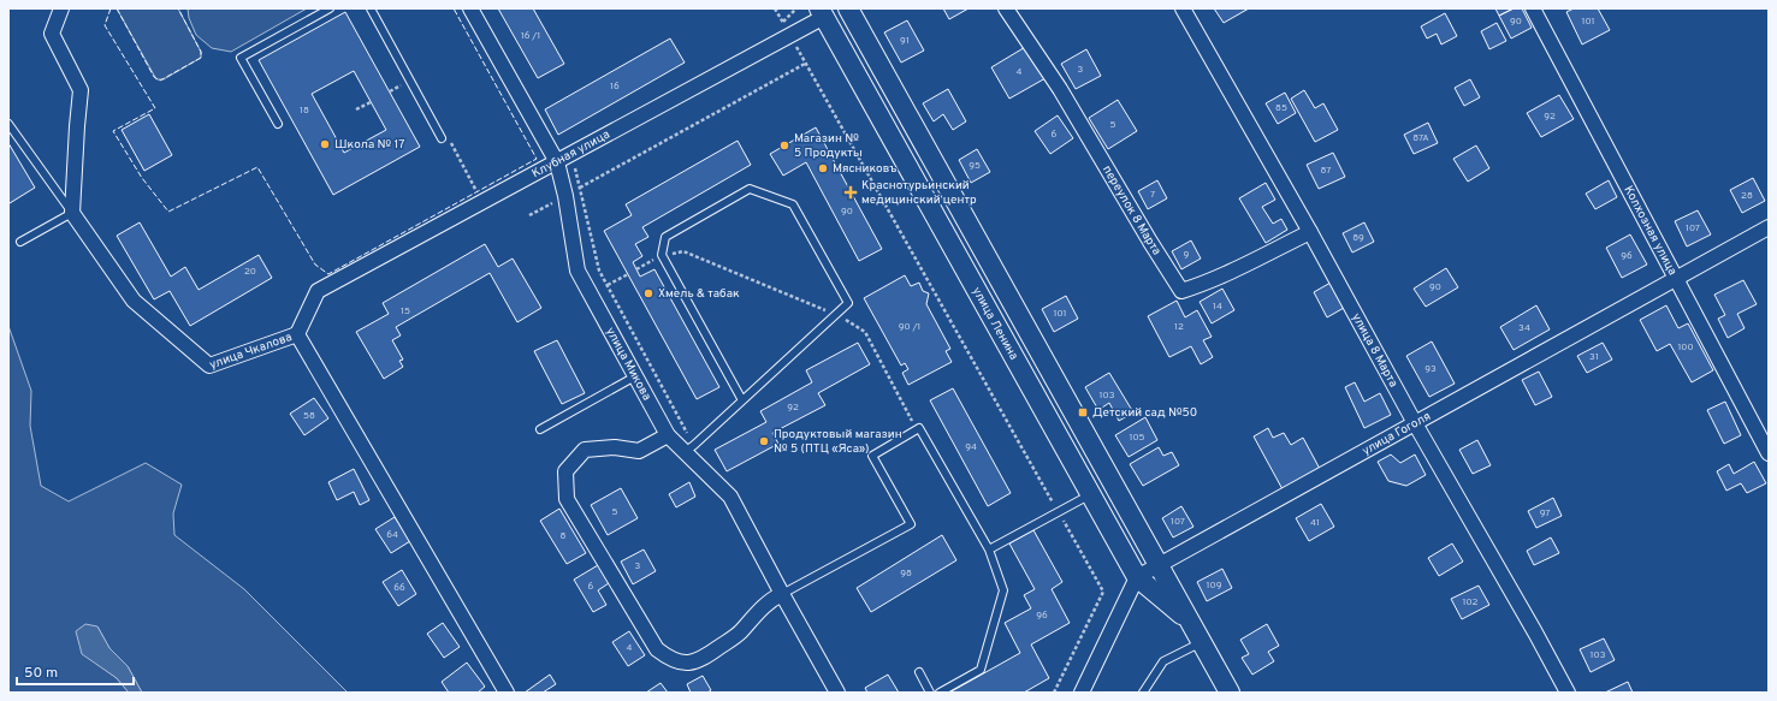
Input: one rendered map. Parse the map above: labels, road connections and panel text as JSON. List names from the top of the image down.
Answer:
{
  "streets": {
    "main road": ["улица Ленина"],
    "street": [
      "Клубная улица",
      "переулок 8 Марта",
      "Колхозная улица",
      "улица Чкалова",
      "улица 8 Марта",
      "улица Микова",
      "улица Гоголя"
    ]
  },
  "crossings": [
    ["Клубная улица", "улица Ленина"],
    ["Клубная улица", "улица Чкалова"],
    ["Клубная улица", "улица Микова"],
    ["переулок 8 Марта", "улица 8 Марта"],
    ["Колхозная улица", "улица Гоголя"],
    ["улица Ленина", "улица Гоголя"],
    ["улица 8 Марта", "улица Гоголя"]
  ],
  "places": {
    "other": [
      "Школа № 17",
      "Магазин № 5 Продукты",
      "Мясниковъ",
      "Хмель & табак",
      "Продуктовый магазин № 5 (ПТЦ «Яса»)"
    ],
    "health": ["Краснотурьинский медицинский центр"],
    "transit": ["Детский сад №50"]
  },
  "house_numbers": [
    "90",
    "101",
    "16 /1",
    "91",
    "3",
    "4",
    "16",
    "85",
    "18",
    "92",
    "5",
    "6",
    "87А",
    "95",
    "87",
    "7",
    "28",
    "90",
    "107",
    "89",
    "9",
    "96",
    "20",
    "90",
    "14",
    "15",
    "101",
    "90 /1",
    "12",
    "34",
    "100",
    "31",
    "93",
    "103",
    "92",
    "58",
    "105",
    "94",
    "5",
    "97",
    "107",
    "41",
    "64",
    "8",
    "3",
    "98",
    "109",
    "6",
    "66",
    "102",
    "96",
    "4",
    "103"
  ],
  "scale_bar": "50 m"
}
